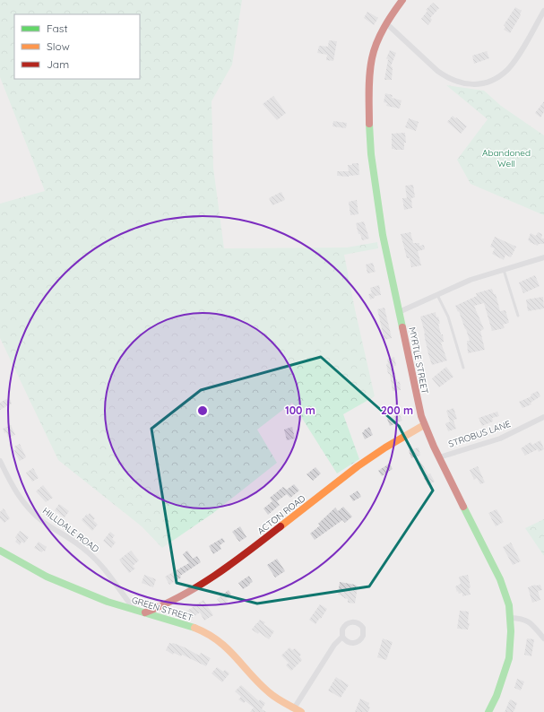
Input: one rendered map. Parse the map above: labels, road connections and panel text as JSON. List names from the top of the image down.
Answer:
{
  "streets": {
    "street": [
      "MYRTLE STREET",
      "STROBUS LANE",
      "ACTON ROAD",
      "HILLDALE ROAD",
      "GREEN STREET"
    ]
  },
  "crossings": [
    ["MYRTLE STREET", "STROBUS LANE"],
    ["MYRTLE STREET", "ACTON ROAD"],
    ["ACTON ROAD", "GREEN STREET"],
    ["HILLDALE ROAD", "GREEN STREET"]
  ],
  "parks": ["Abandoned Well"],
  "legend": ["Fast", "Slow", "Jam"],
  "rings": ["100 m", "200 m"]
}
